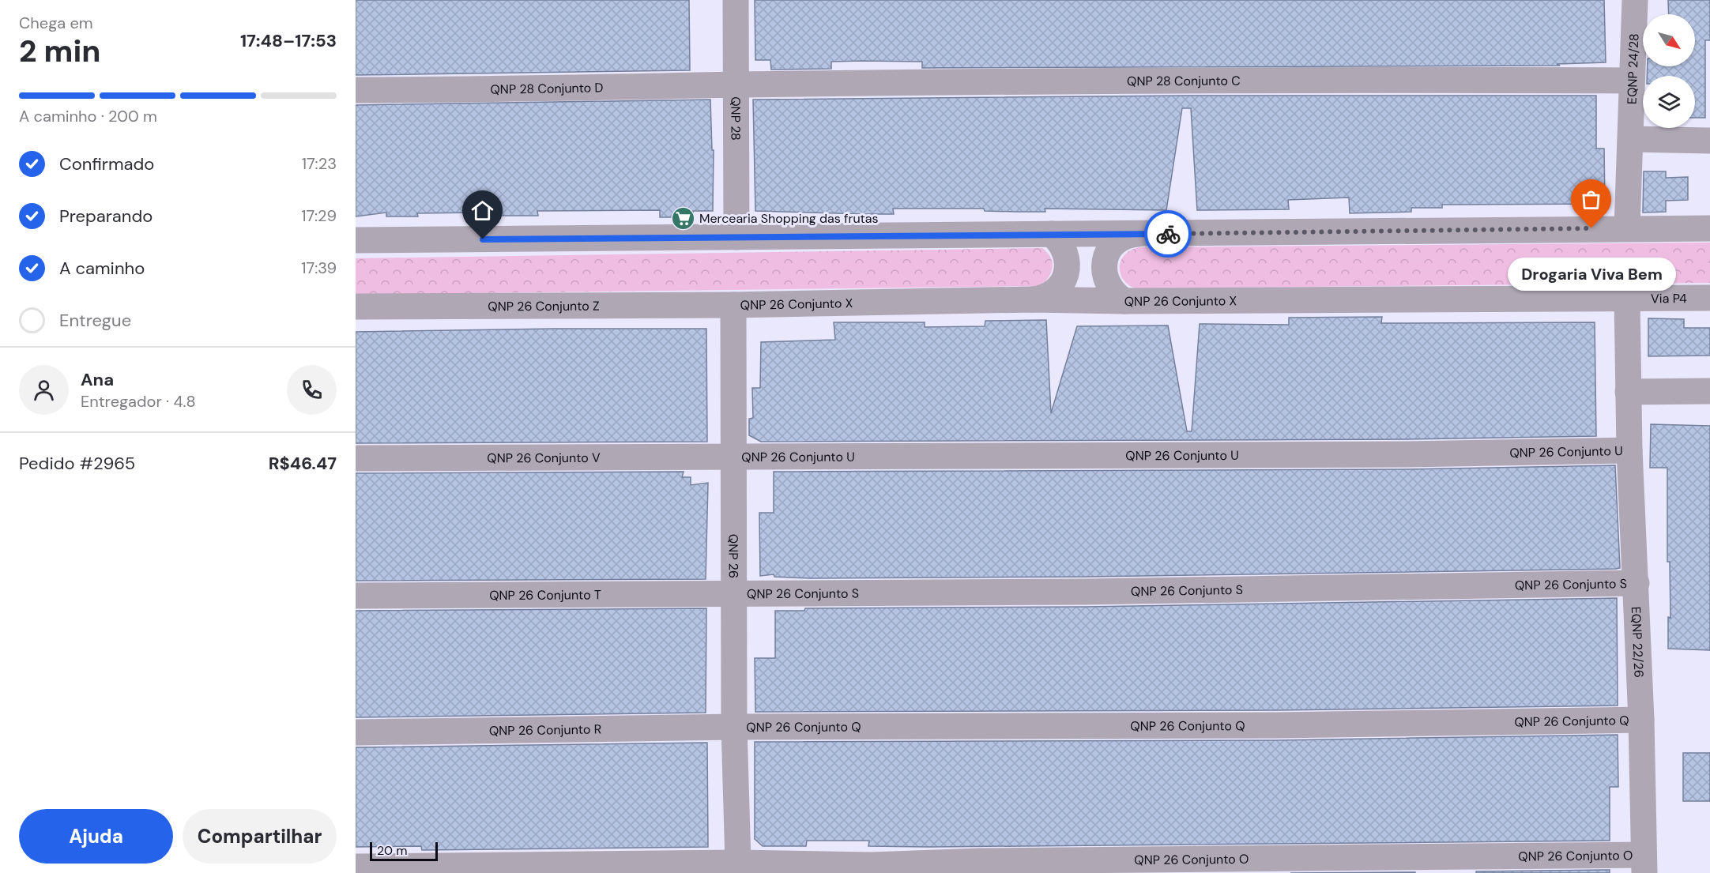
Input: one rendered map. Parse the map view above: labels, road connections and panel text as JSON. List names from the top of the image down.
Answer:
{
  "streets": {
    "street": [
      "EQNP 24/28",
      "QNP 28 Conjunto C",
      "QNP 28 Conjunto D",
      "QNP 28",
      "Via P4",
      "QNP 26 Conjunto X",
      "QNP 26 Conjunto Z",
      "QNP 26 Conjunto U",
      "QNP 26 Conjunto V",
      "QNP 26",
      "QNP 26 Conjunto S",
      "QNP 26 Conjunto T",
      "EQNP 22/26",
      "QNP 26 Conjunto Q",
      "QNP 26 Conjunto R",
      "QNP 26 Conjunto O"
    ]
  },
  "crossings": [
    ["EQNP 24/28", "QNP 28 Conjunto C"],
    ["QNP 28 Conjunto C", "QNP 28 Conjunto D"],
    ["QNP 28 Conjunto C", "QNP 28"],
    ["QNP 28 Conjunto D", "QNP 28"],
    ["Via P4", "QNP 26 Conjunto X"],
    ["Via P4", "EQNP 22/26"],
    ["QNP 26 Conjunto X", "QNP 26 Conjunto Z"],
    ["QNP 26 Conjunto X", "QNP 26"],
    ["QNP 26 Conjunto X", "EQNP 22/26"],
    ["QNP 26 Conjunto Z", "QNP 26"],
    ["QNP 26 Conjunto U", "QNP 26 Conjunto V"],
    ["QNP 26 Conjunto U", "QNP 26"],
    ["QNP 26 Conjunto U", "EQNP 22/26"],
    ["QNP 26 Conjunto V", "QNP 26"],
    ["QNP 26", "QNP 26 Conjunto S"],
    ["QNP 26", "QNP 26 Conjunto T"],
    ["QNP 26", "QNP 26 Conjunto Q"],
    ["QNP 26", "QNP 26 Conjunto R"],
    ["QNP 26", "QNP 26 Conjunto O"],
    ["QNP 26 Conjunto S", "QNP 26 Conjunto T"],
    ["QNP 26 Conjunto S", "EQNP 22/26"],
    ["EQNP 22/26", "QNP 26 Conjunto Q"],
    ["EQNP 22/26", "QNP 26 Conjunto O"],
    ["QNP 26 Conjunto Q", "QNP 26 Conjunto R"]
  ],
  "places": {
    "supermarket": ["Mercearia Shopping das frutas"],
    "other": ["Drogaria Viva Bem"]
  },
  "scale_bar": "20 m",
  "north": "bottom right",
  "page": {
    "heading": ["2 min", "Chega em", "17:48–17:53"],
    "panel": [
      "Ana",
      "Entregador · 4.8",
      "Pedido #2965",
      "R$46.47"
    ],
    "bar": "A caminho · 200 m",
    "list": [
      ["Confirmado", "17:23"],
      ["Preparando", "17:29"],
      ["A caminho", "17:39"],
      "Entregue"
    ],
    "bubble": "Drogaria Viva Bem",
    "buttons": ["Ajuda", "Compartilhar"],
    "scale": "20 m"
  }
}
